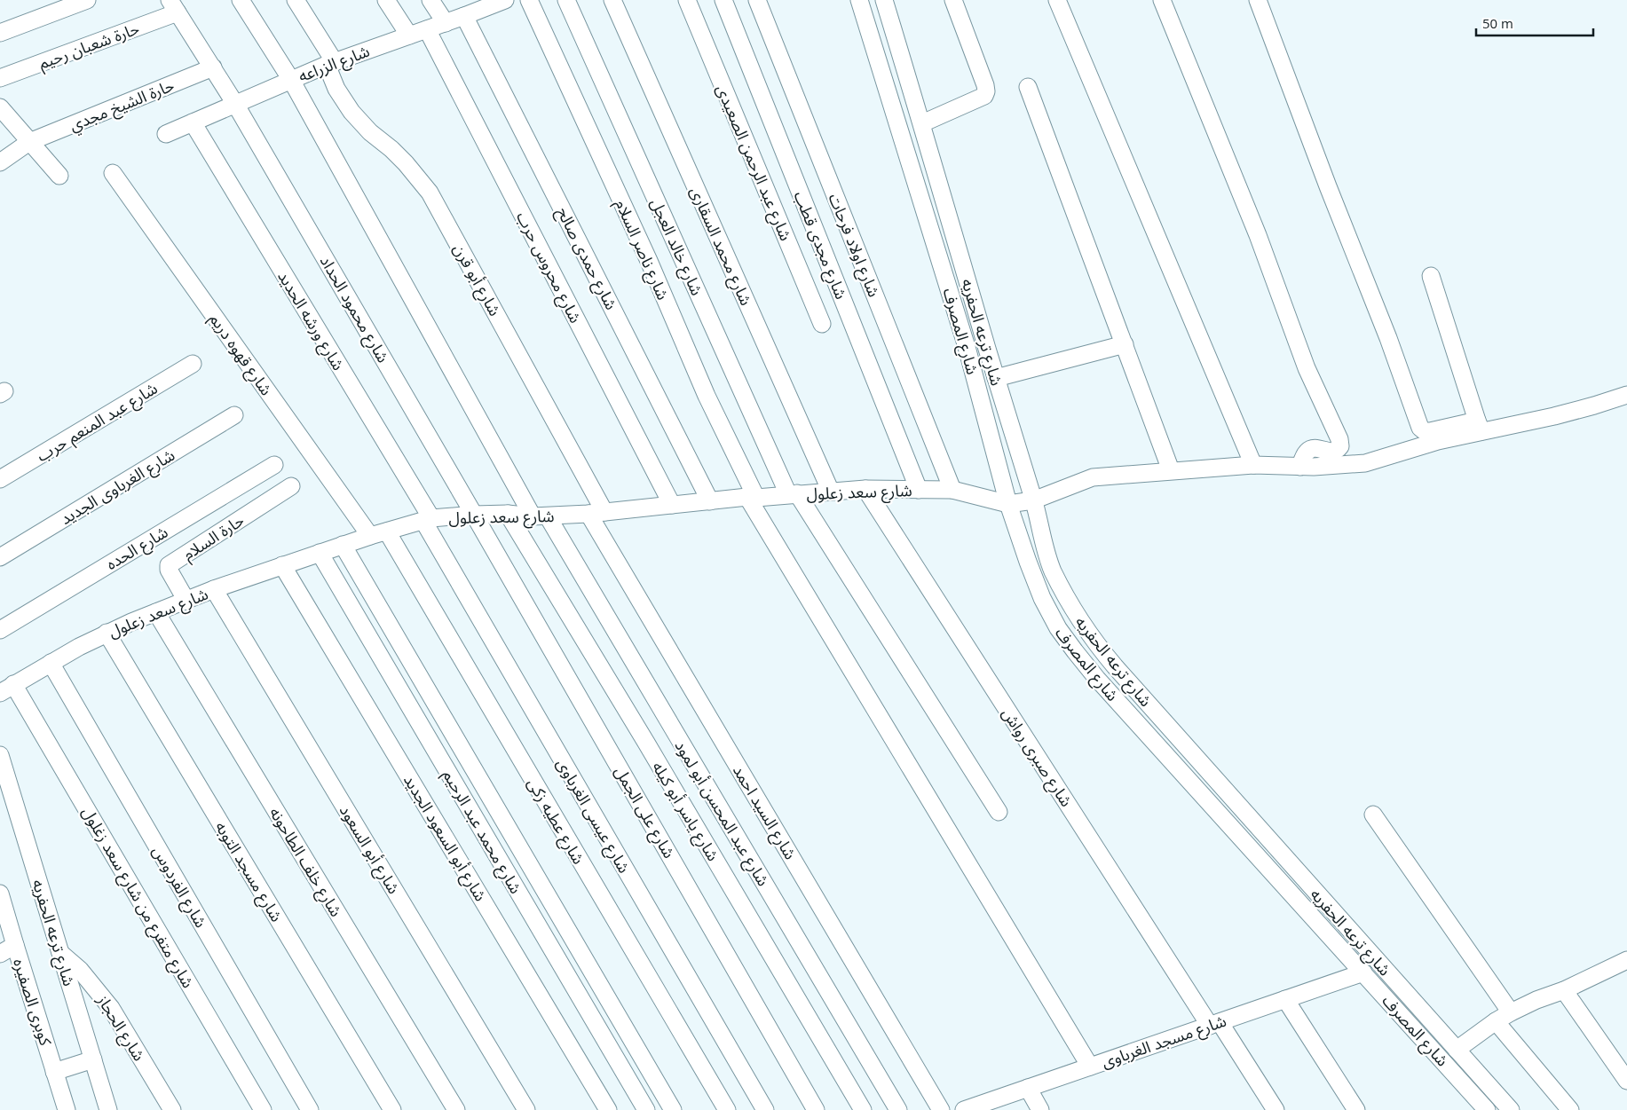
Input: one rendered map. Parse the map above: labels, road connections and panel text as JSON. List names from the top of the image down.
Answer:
{
  "streets": {
    "street": [
      "حارة شعبان رحيم",
      "شارع الزراعه",
      "حارة الشيخ مجدي",
      "شارع عبد الرحمن الصعيدى",
      "شارع مجدى قطب",
      "شارع اولاد فرحات",
      "شارع محمد السقارى",
      "شارع خالد العجل",
      "شارع ناصر السلام",
      "شارع حمدى صالح",
      "شارع محروس حرب",
      "شارع أبو قرن",
      "شارع محمود الحداد",
      "شارع ورشه الحديد",
      "شارع المصرف",
      "شارع ترعه الحفريه",
      "شارع قهوه دريم",
      "شارع عبد المنعم حرب",
      "شارع الغرباوى الجديد",
      "شارع سعد زعلول",
      "حارة السلام",
      "شارع الحده",
      "شارع صبرى رواش",
      "شارع ياسر أبو كيله",
      "شارع على الجمل",
      "شارع السيد احمد",
      "شارع عبد المحسن أبو لمود",
      "شارع عيسى الغرباوى",
      "شارع عطيه زكى",
      "شارع محمد عبد الرحيم",
      "شارع أبو السعود الجديد",
      "شارع أبو السعود",
      "شارع خلف الطاحونه",
      "شارع مسجد التوبه",
      "شارع الفردوس",
      "شارع متفرع من شارع سعد زغلول",
      "كوبرى الصفيره",
      "شارع الحجاز",
      "شارع مسجد الغرباوى"
    ]
  },
  "crossings": [
    ["حارة شعبان رحيم", "شارع محمود الحداد"],
    ["شارع الزراعه", "شارع حمدى صالح"],
    ["شارع الزراعه", "شارع محروس حرب"],
    ["شارع الزراعه", "شارع أبو قرن"],
    ["شارع الزراعه", "شارع محمود الحداد"],
    ["شارع الزراعه", "شارع ورشه الحديد"],
    ["شارع الزراعه", "شارع عبد المحسن أبو لمود"],
    ["حارة الشيخ مجدي", "شارع محمود الحداد"],
    ["شارع مجدى قطب", "شارع سعد زعلول"],
    ["شارع اولاد فرحات", "شارع سعد زعلول"],
    ["شارع محمد السقارى", "شارع سعد زعلول"],
    ["شارع خالد العجل", "شارع سعد زعلول"],
    ["شارع ناصر السلام", "شارع سعد زعلول"],
    ["شارع ناصر السلام", "شارع مسجد الغرباوى"],
    ["شارع حمدى صالح", "شارع سعد زعلول"],
    ["شارع محروس حرب", "شارع سعد زعلول"],
    ["شارع أبو قرن", "شارع سعد زعلول"],
    ["شارع أبو قرن", "شارع السيد احمد"],
    ["شارع محمود الحداد", "شارع سعد زعلول"],
    ["شارع محمود الحداد", "شارع على الجمل"],
    ["شارع ورشه الحديد", "شارع سعد زعلول"],
    ["شارع ورشه الحديد", "شارع عيسى الغرباوى"],
    ["شارع المصرف", "شارع سعد زعلول"],
    ["شارع المصرف", "شارع مسجد الغرباوى"],
    ["شارع ترعه الحفريه", "شارع الحجاز"],
    ["شارع قهوه دريم", "شارع سعد زعلول"],
    ["شارع سعد زعلول", "حارة السلام"],
    ["شارع سعد زعلول", "شارع صبرى رواش"],
    ["شارع سعد زعلول", "شارع ياسر أبو كيله"],
    ["شارع سعد زعلول", "شارع على الجمل"],
    ["شارع سعد زعلول", "شارع السيد احمد"],
    ["شارع سعد زعلول", "شارع عبد المحسن أبو لمود"],
    ["شارع سعد زعلول", "شارع عيسى الغرباوى"],
    ["شارع سعد زعلول", "شارع عطيه زكى"],
    ["شارع سعد زعلول", "شارع محمد عبد الرحيم"],
    ["شارع سعد زعلول", "شارع أبو السعود الجديد"],
    ["شارع سعد زعلول", "شارع أبو السعود"],
    ["شارع سعد زعلول", "شارع خلف الطاحونه"],
    ["شارع سعد زعلول", "شارع مسجد التوبه"],
    ["شارع سعد زعلول", "شارع الفردوس"],
    ["شارع سعد زعلول", "شارع متفرع من شارع سعد زغلول"],
    ["شارع صبرى رواش", "شارع مسجد الغرباوى"]
  ],
  "scale_bar": "50 m"
}
